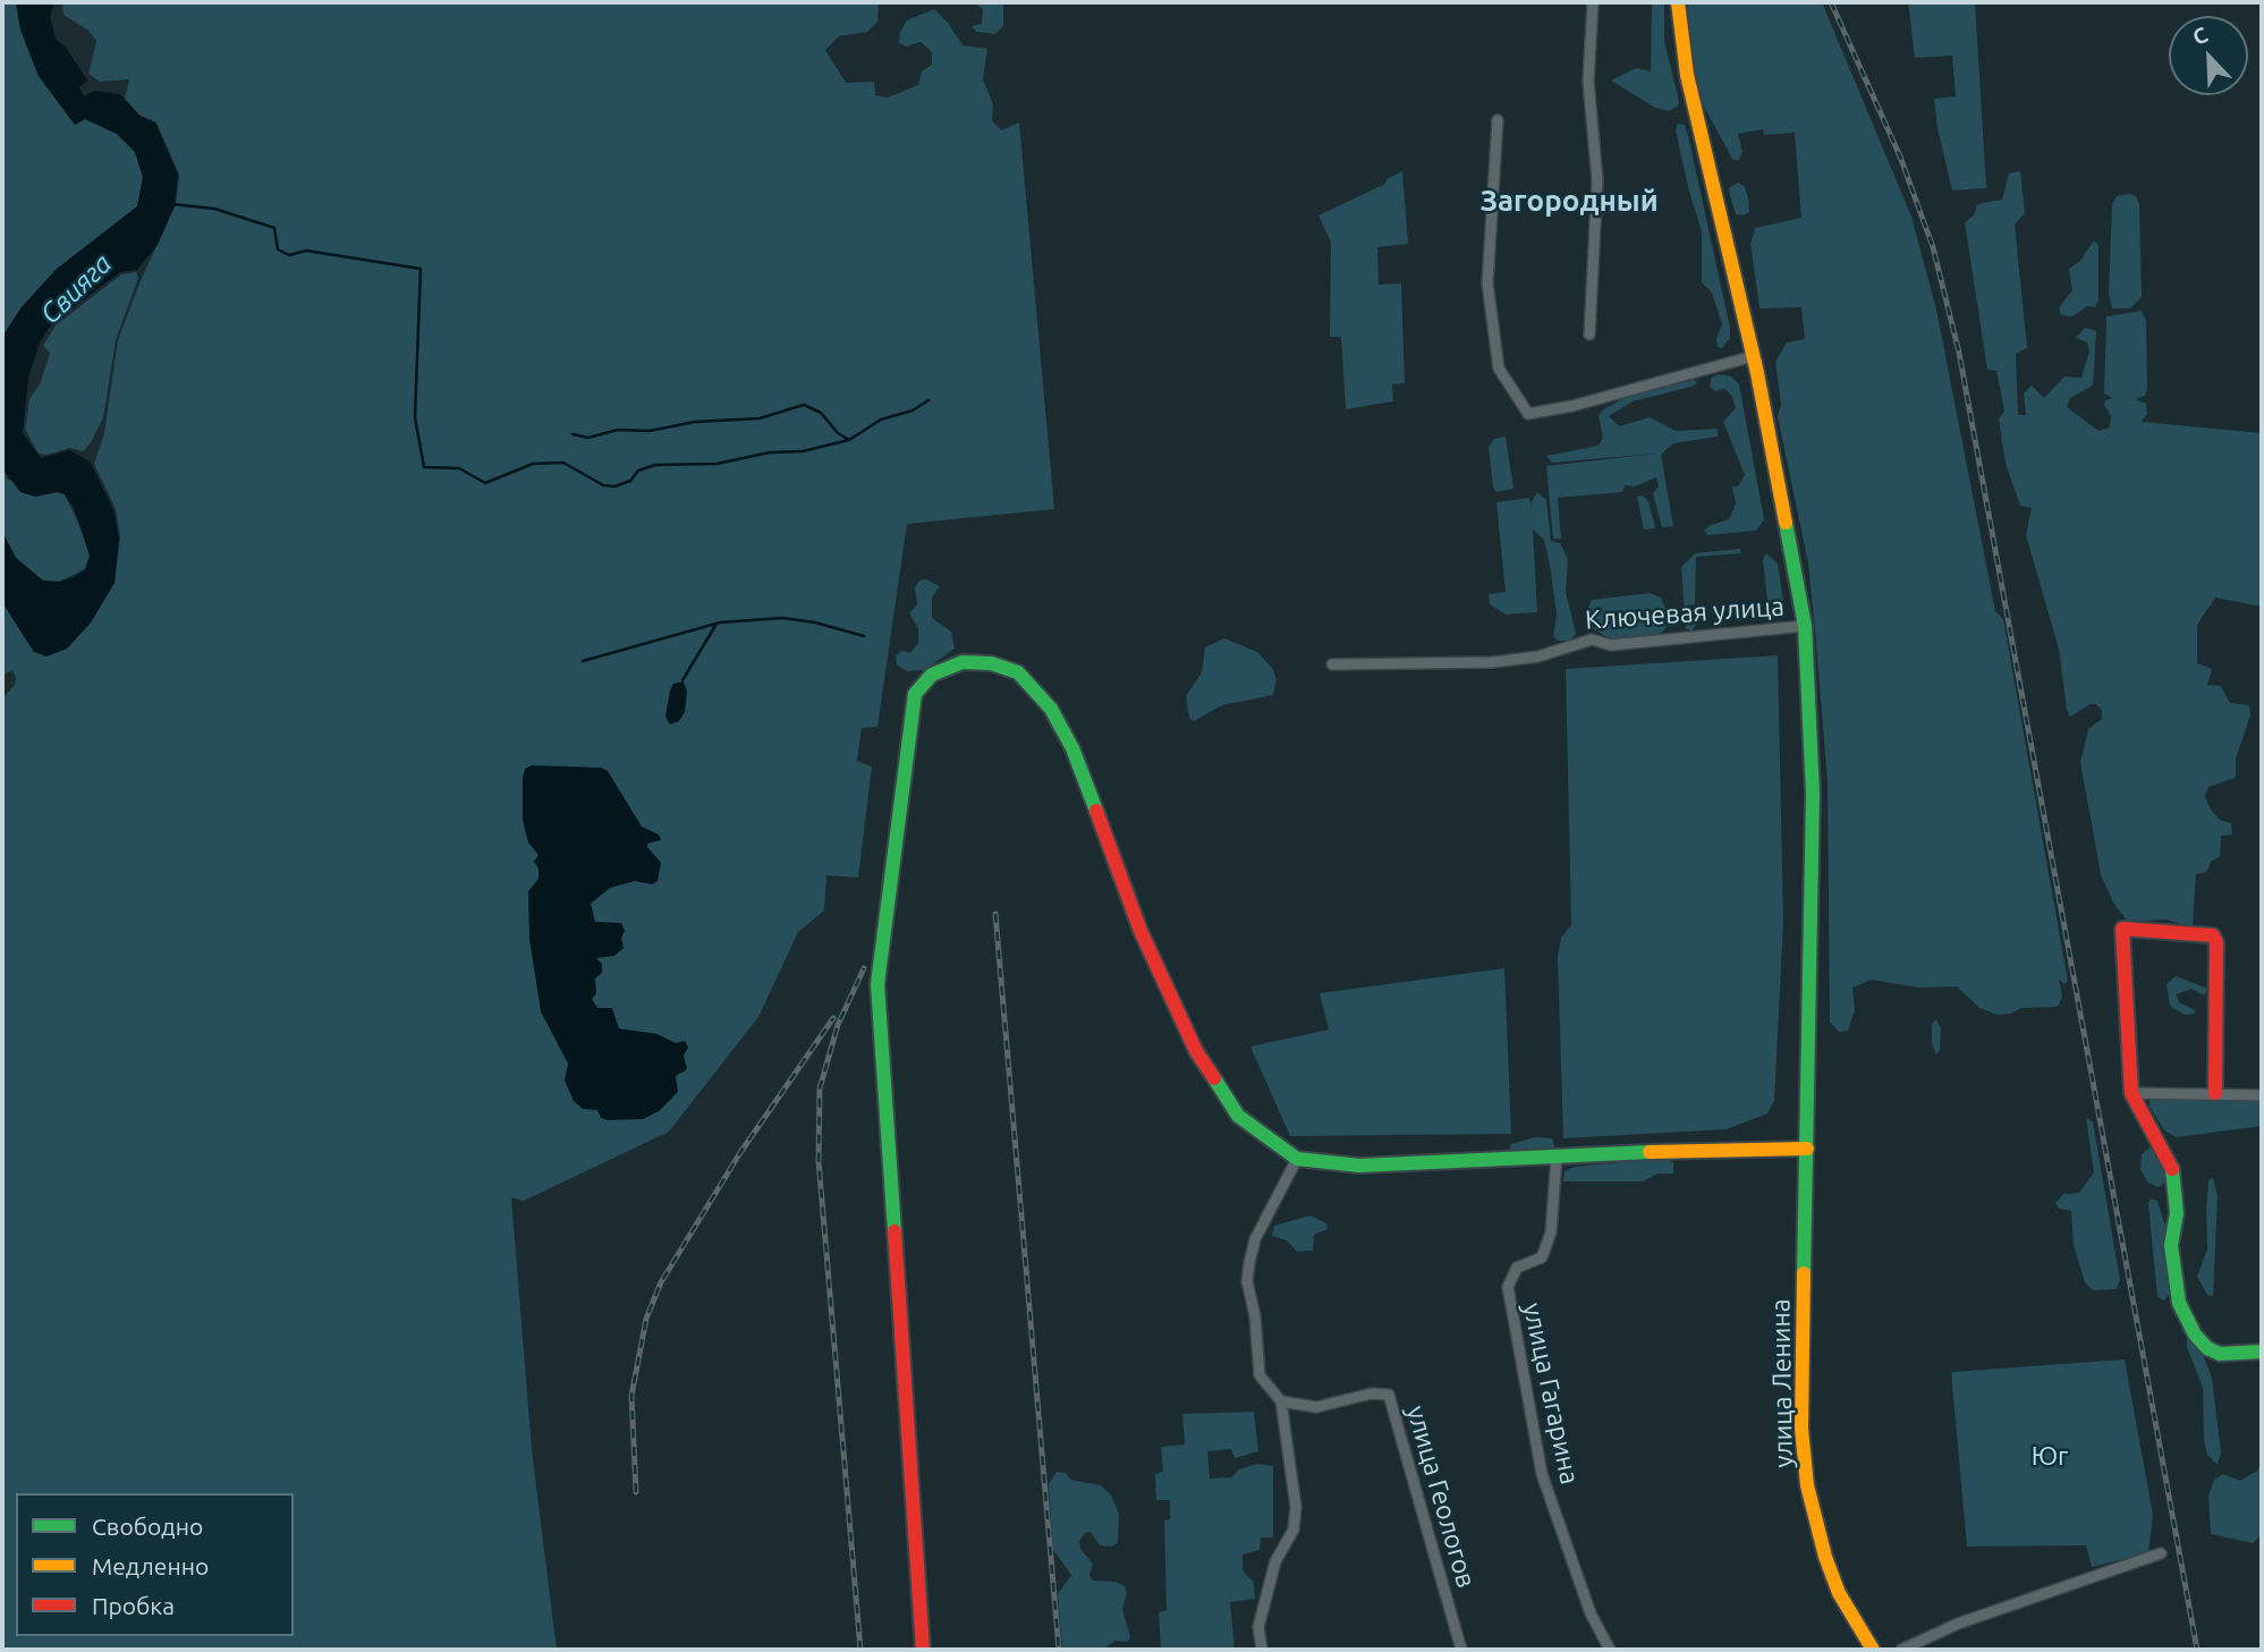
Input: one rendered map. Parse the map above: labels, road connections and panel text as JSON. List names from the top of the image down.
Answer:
{
  "streets": {
    "street": [
      "Ключевая улица",
      "улица Ленина",
      "улица Гагарина",
      "улица Геологов"
    ]
  },
  "crossings": [
    ["Ключевая улица", "улица Ленина"]
  ],
  "districts": ["Загородный"],
  "water": ["Свияга"],
  "parks": ["Юг"],
  "legend": ["Свободно", "Медленно", "Пробка"],
  "north": "top left"
}
